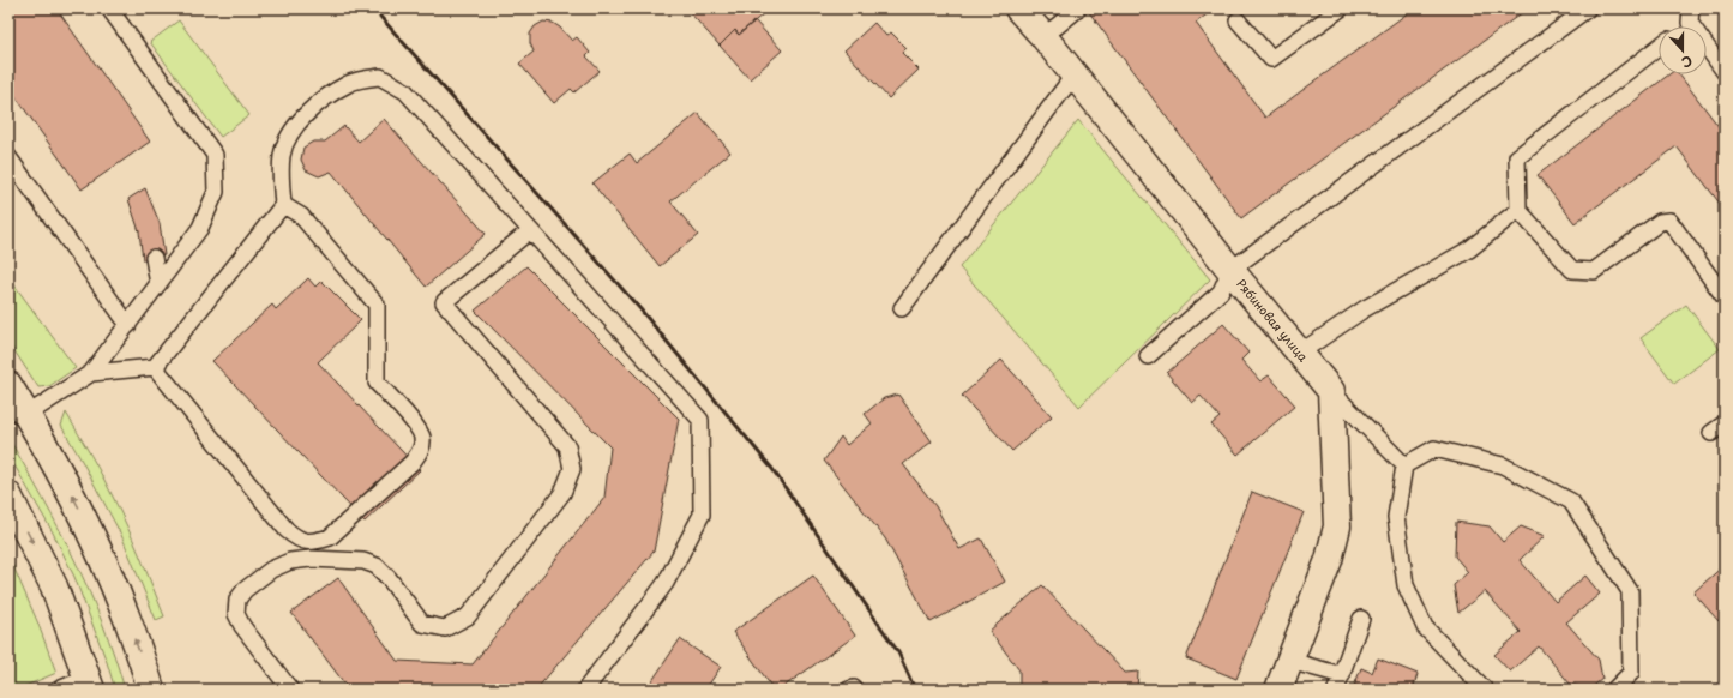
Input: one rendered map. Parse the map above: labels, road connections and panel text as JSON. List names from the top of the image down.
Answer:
{
  "streets": {
    "street": ["Рябиновая улица"]
  },
  "north": "bottom"
}
